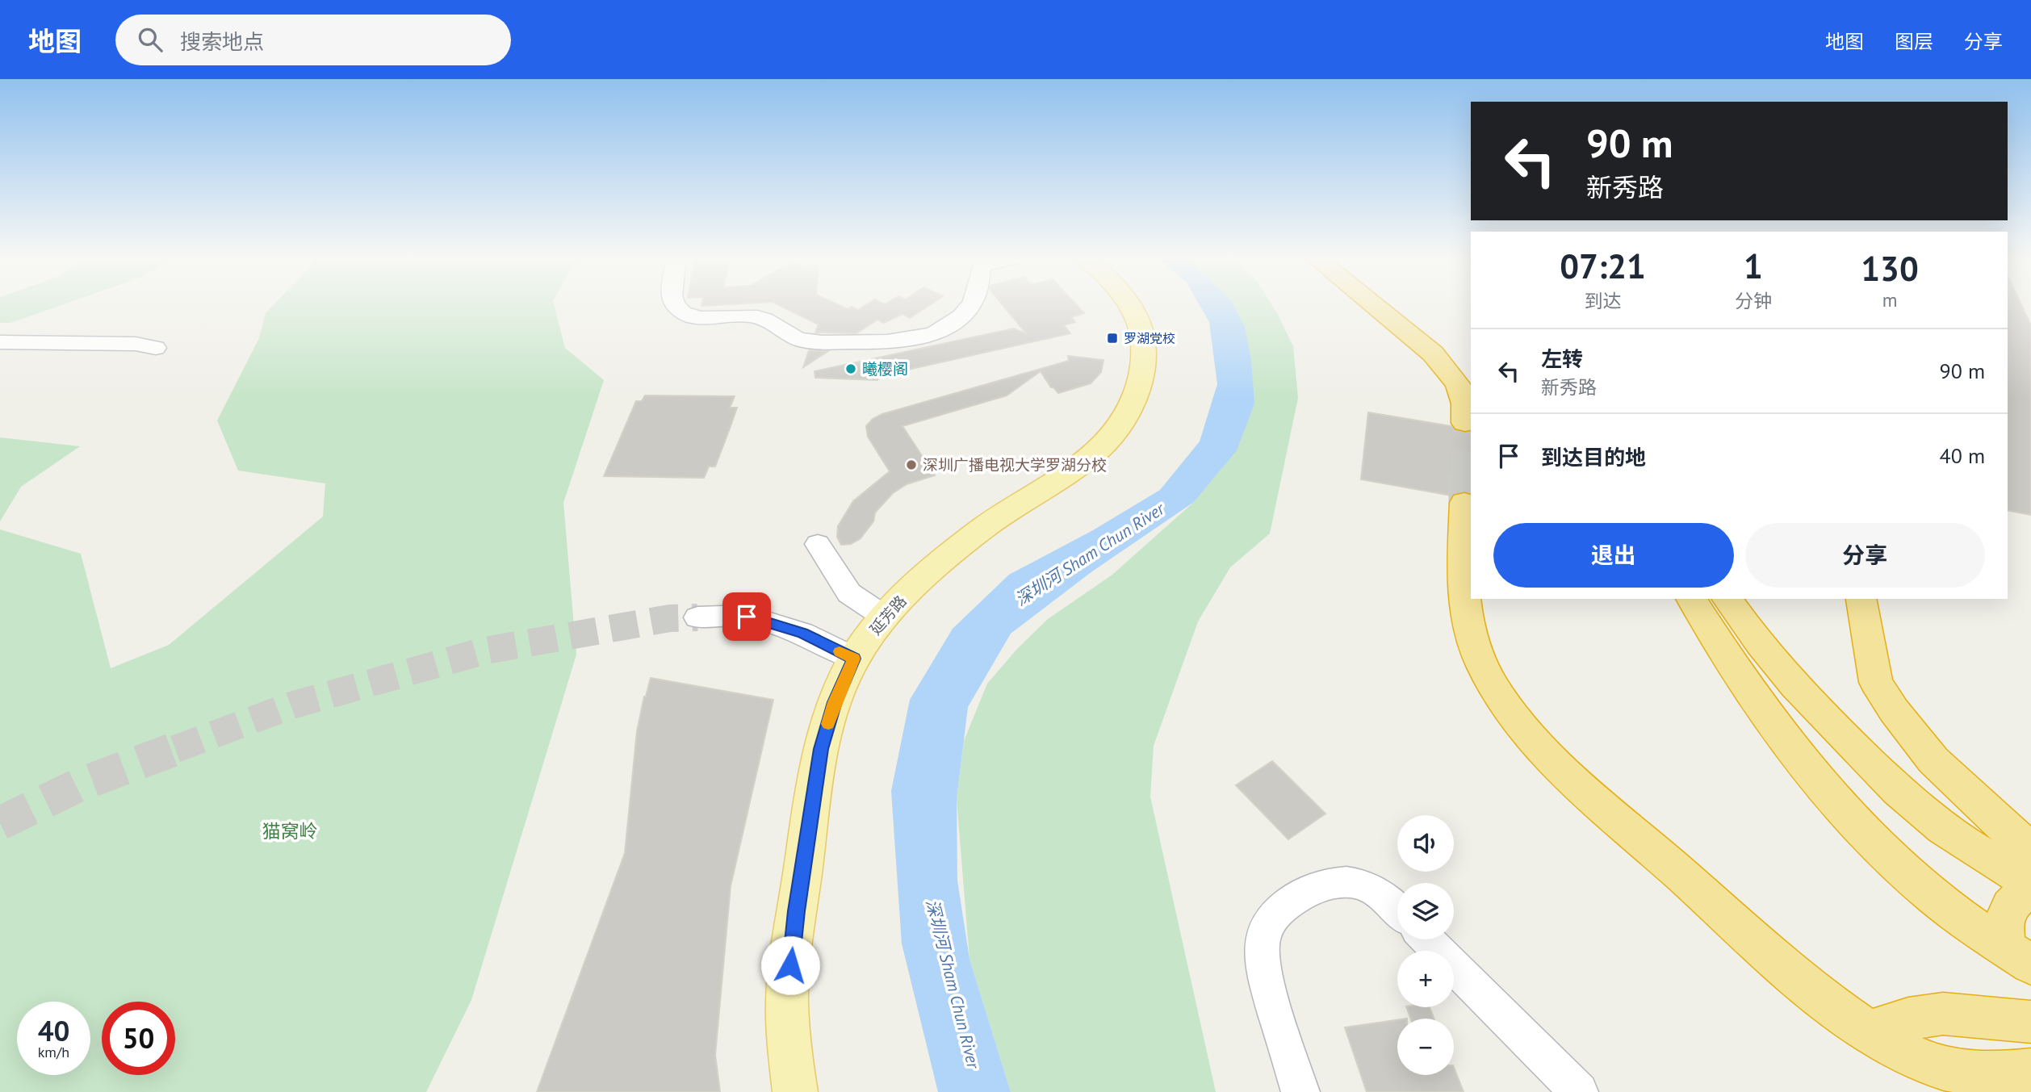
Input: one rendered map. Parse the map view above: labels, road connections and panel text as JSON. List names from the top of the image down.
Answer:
{
  "streets": {
    "main road": ["延芳路"]
  },
  "water": ["深圳河 Sham Chun River"],
  "parks": ["猫窝岭"],
  "places": {
    "transit": ["罗湖党校"],
    "other": ["曦樱阁", "深圳广播电视大学罗湖分校"]
  },
  "page": {
    "header": "地图",
    "search": "搜索地点",
    "nav": ["地图", "图层", "分享"],
    "turn": ["90 m", "新秀路"],
    "eta": [
      "07:21",
      "到达",
      "1",
      "分钟",
      "130",
      "m"
    ],
    "list": [
      {
        "name": "左转",
        "note": "新秀路",
        "value": "90 m"
      },
      {
        "name": "到达目的地",
        "value": "40 m"
      }
    ],
    "buttons": ["退出", "分享"],
    "map_buttons": ["+", "−"],
    "speed": "40 km/h",
    "limit": "50"
  }
}
